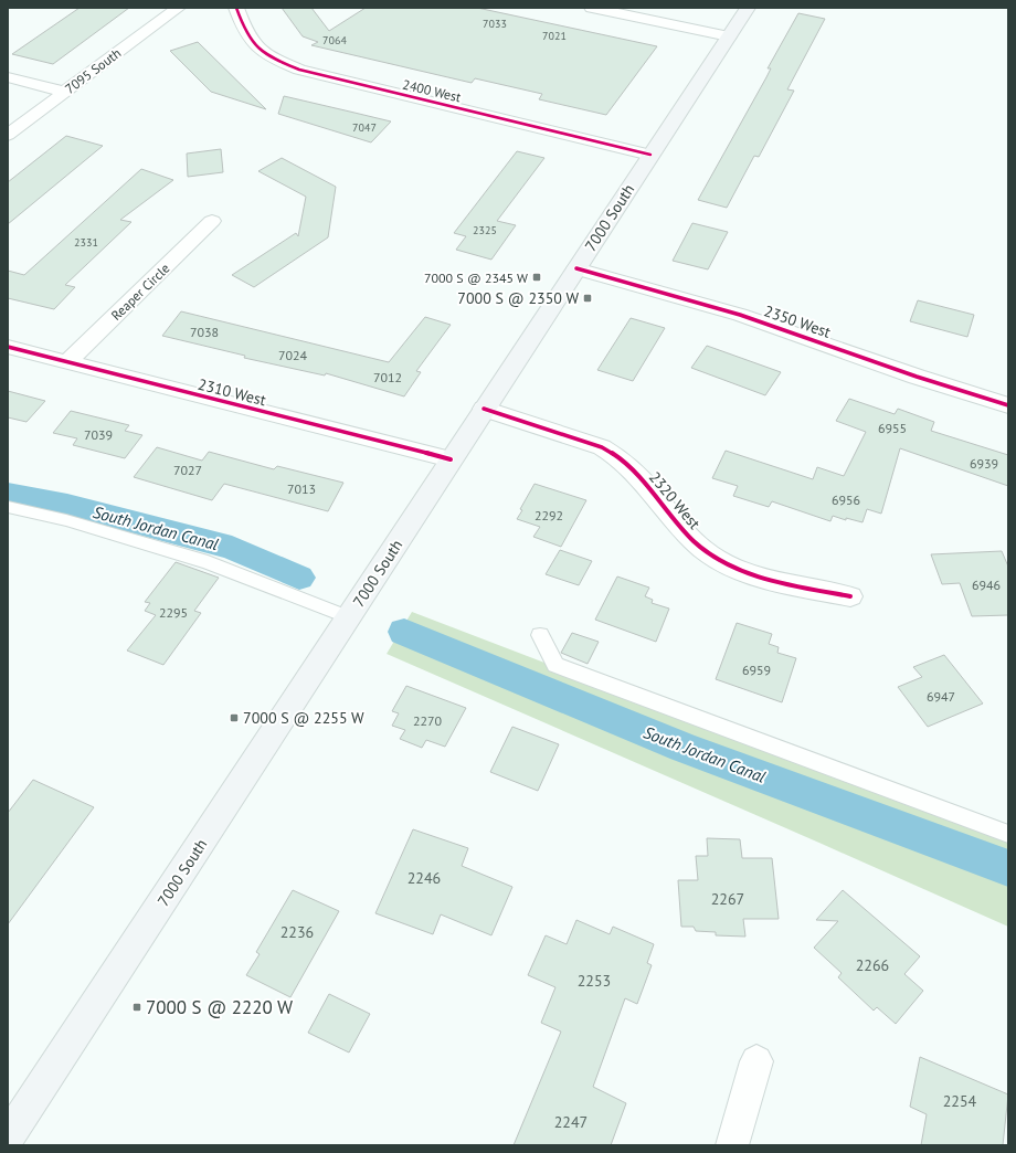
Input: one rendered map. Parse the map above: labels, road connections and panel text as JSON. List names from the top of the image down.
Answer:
{
  "streets": {
    "main road": ["7000 South"],
    "street": [
      "7095 South",
      "2400 West",
      "Reaper Circle",
      "2350 West",
      "2310 West",
      "2320 West"
    ]
  },
  "crossings": [
    ["2400 West", "7000 South"],
    ["7000 South", "2350 West"],
    ["7000 South", "2310 West"],
    ["7000 South", "2320 West"],
    ["Reaper Circle", "2310 West"]
  ],
  "water": ["South Jordan Canal"],
  "places": {
    "transit": [
      "7000 S @ 2345 W",
      "7000 S @ 2350 W",
      "7000 S @ 2255 W",
      "7000 S @ 2220 W"
    ]
  },
  "house_numbers": [
    "7033",
    "7021",
    "7064",
    "7047",
    "2325",
    "2331",
    "7038",
    "7024",
    "7012",
    "6955",
    "7039",
    "6939",
    "7027",
    "7013",
    "6956",
    "2292",
    "6946",
    "2295",
    "6959",
    "6947",
    "2270",
    "2246",
    "2267",
    "2236",
    "2266",
    "2253",
    "2254",
    "2247"
  ]
}
